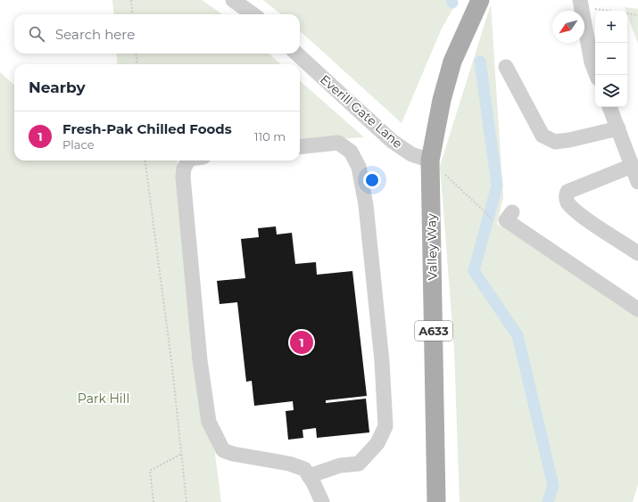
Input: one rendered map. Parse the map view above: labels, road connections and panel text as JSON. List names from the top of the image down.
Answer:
{
  "streets": {
    "main road": ["Valley Way", "A633"],
    "street": ["Everill Gate Lane"]
  },
  "crossings": [
    ["Everill Gate Lane", "Valley Way"]
  ],
  "parks": ["Park Hill"],
  "north": "bottom left",
  "page": {
    "map_buttons": ["+", "−"],
    "search": "Search here",
    "heading": "Nearby",
    "list": [
      {
        "mark": "1",
        "name": "Fresh-Pak Chilled Foods",
        "note": "Place",
        "value": "110 m"
      }
    ],
    "pins": "1"
  }
}
